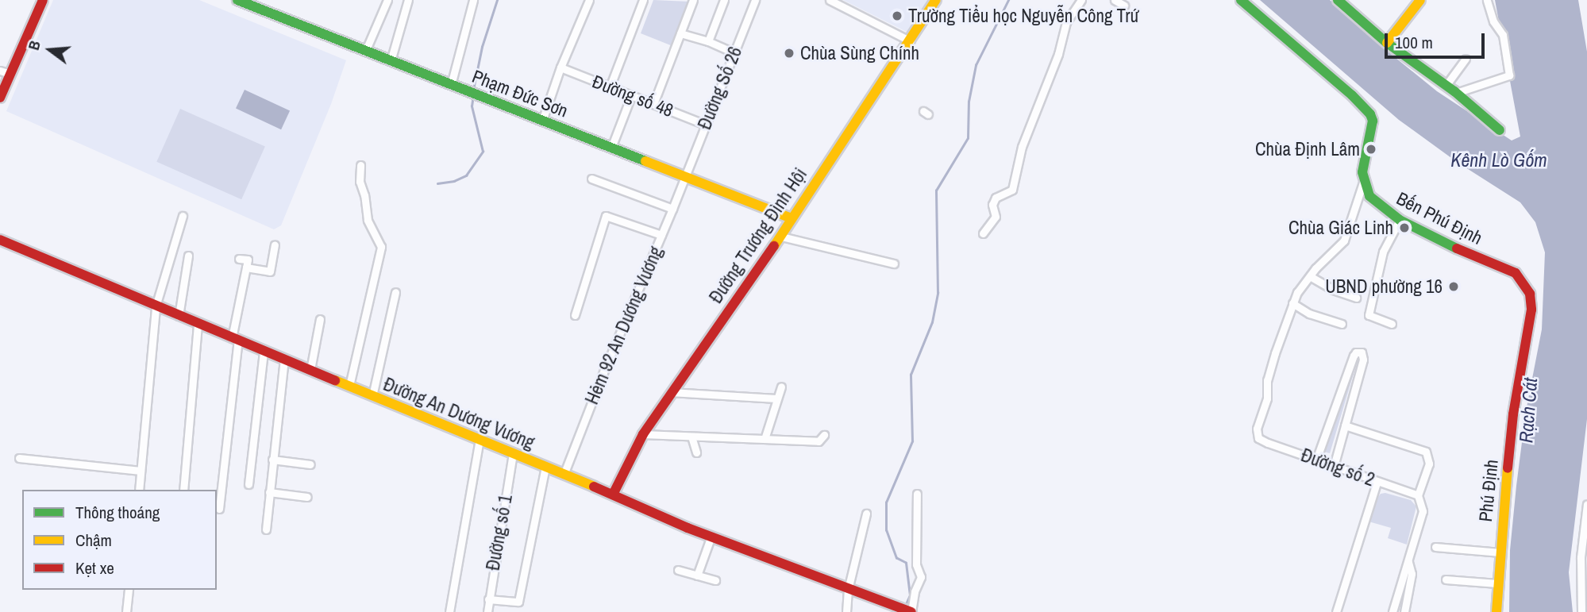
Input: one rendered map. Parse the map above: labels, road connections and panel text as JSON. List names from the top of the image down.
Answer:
{
  "streets": {
    "street": [
      "Đường Số 26",
      "Phạm Đức Sơn",
      "Đường số 48",
      "Bến Phú Định",
      "Đường Trương Đình Hội",
      "Hẻm 92 An Dương Vương",
      "Đường An Dương Vương",
      "Đường số 2",
      "Phú Định",
      "Đường số 1"
    ]
  },
  "crossings": [
    ["Đường Số 26", "Phạm Đức Sơn"],
    ["Đường Số 26", "Đường số 48"],
    ["Đường Số 26", "Hẻm 92 An Dương Vương"],
    ["Phạm Đức Sơn", "Đường số 48"],
    ["Phạm Đức Sơn", "Đường Trương Đình Hội"],
    ["Phạm Đức Sơn", "Hẻm 92 An Dương Vương"],
    ["Bến Phú Định", "Phú Định"],
    ["Đường Trương Đình Hội", "Đường An Dương Vương"],
    ["Hẻm 92 An Dương Vương", "Đường An Dương Vương"],
    ["Đường An Dương Vương", "Đường số 1"]
  ],
  "water": ["Kênh Lò Gốm", "Rạch Cát"],
  "places": [
    "Trường Tiểu học Nguyễn Công Trứ",
    "Chùa Sùng Chính",
    "Chùa Định Lâm",
    "Chùa Giác Linh",
    "UBND phường 16"
  ],
  "legend": ["Thông thoáng", "Chậm", "Kẹt xe"],
  "scale_bar": "100 m",
  "north": "left"
}
